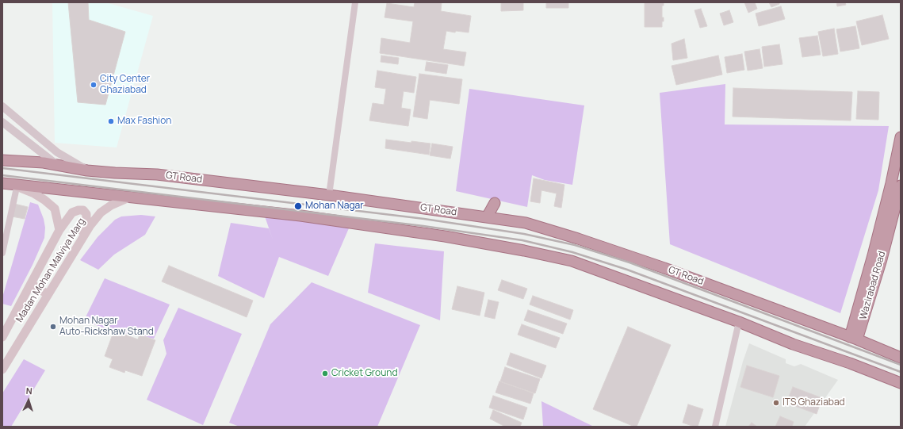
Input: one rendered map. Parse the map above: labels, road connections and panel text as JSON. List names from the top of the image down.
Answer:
{
  "streets": {
    "highway": ["GT Road", "Wazirabad Road"],
    "main road": ["Madan Mohan Malviya Marg"]
  },
  "crossings": [
    ["GT Road", "Wazirabad Road"]
  ],
  "places": [
    "City Center Ghaziabad",
    "Max Fashion",
    "Mohan Nagar",
    "Mohan Nagar Auto-Rickshaw Stand",
    "Cricket Ground",
    "ITS Ghaziabad"
  ],
  "north": "top"
}
